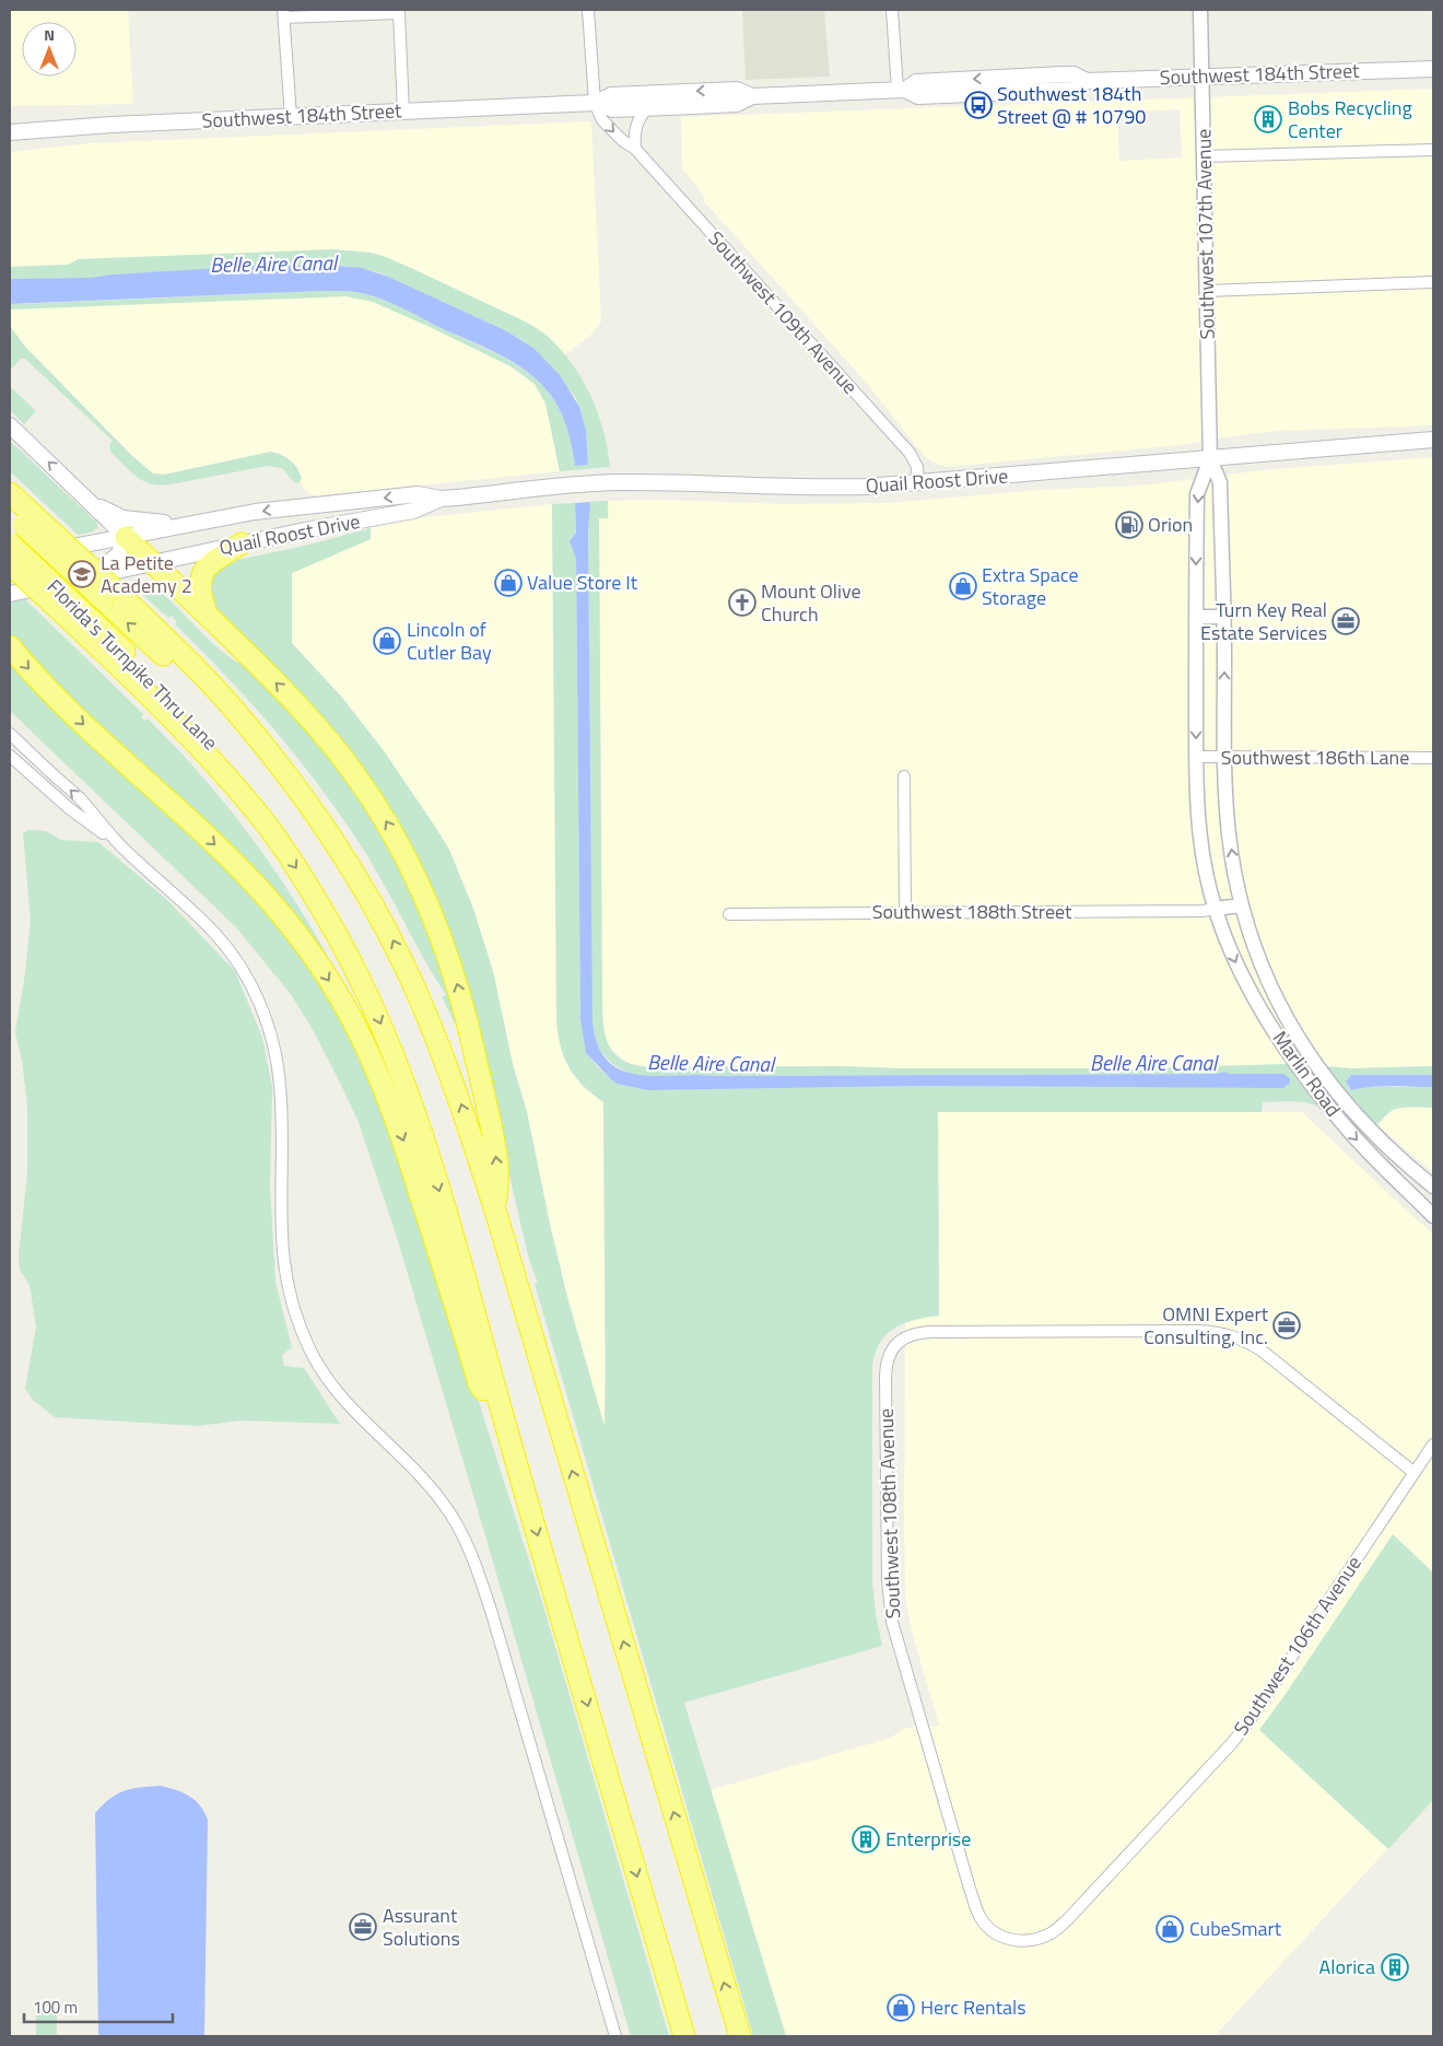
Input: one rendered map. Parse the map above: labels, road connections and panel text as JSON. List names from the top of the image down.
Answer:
{
  "streets": {
    "highway": ["Florida's Turnpike Thru Lane"],
    "main road": ["Southwest 184th Street", "Quail Roost Drive"],
    "street": [
      "Southwest 107th Avenue",
      "Southwest 109th Avenue",
      "Southwest 186th Lane",
      "Southwest 188th Street",
      "Marlin Road",
      "Southwest 108th Avenue",
      "Southwest 106th Avenue"
    ]
  },
  "crossings": [
    ["Southwest 184th Street", "Southwest 107th Avenue"],
    ["Southwest 184th Street", "Southwest 109th Avenue"],
    ["Southwest 107th Avenue", "Quail Roost Drive"],
    ["Southwest 107th Avenue", "Southwest 186th Lane"],
    ["Southwest 107th Avenue", "Southwest 188th Street"],
    ["Southwest 107th Avenue", "Marlin Road"],
    ["Southwest 109th Avenue", "Quail Roost Drive"],
    ["Southwest 188th Street", "Marlin Road"],
    ["Southwest 108th Avenue", "Southwest 106th Avenue"]
  ],
  "water": ["Belle Aire Canal"],
  "places": {
    "bus stop": ["Southwest 184th Street @ # 10790"],
    "building": ["Bobs Recycling Center", "Enterprise", "Alorica"],
    "fuel station": ["Orion"],
    "school or university": ["La Petite Academy 2"],
    "shop": [
      "Value Store It",
      "Extra Space Storage",
      "Lincoln of Cutler Bay",
      "CubeSmart",
      "Herc Rentals"
    ],
    "church": ["Mount Olive Church"],
    "office": ["Turn Key Real Estate Services", "OMNI Expert Consulting, Inc.", "Assurant Solutions"]
  },
  "scale_bar": "100 m",
  "north": "top"
}
